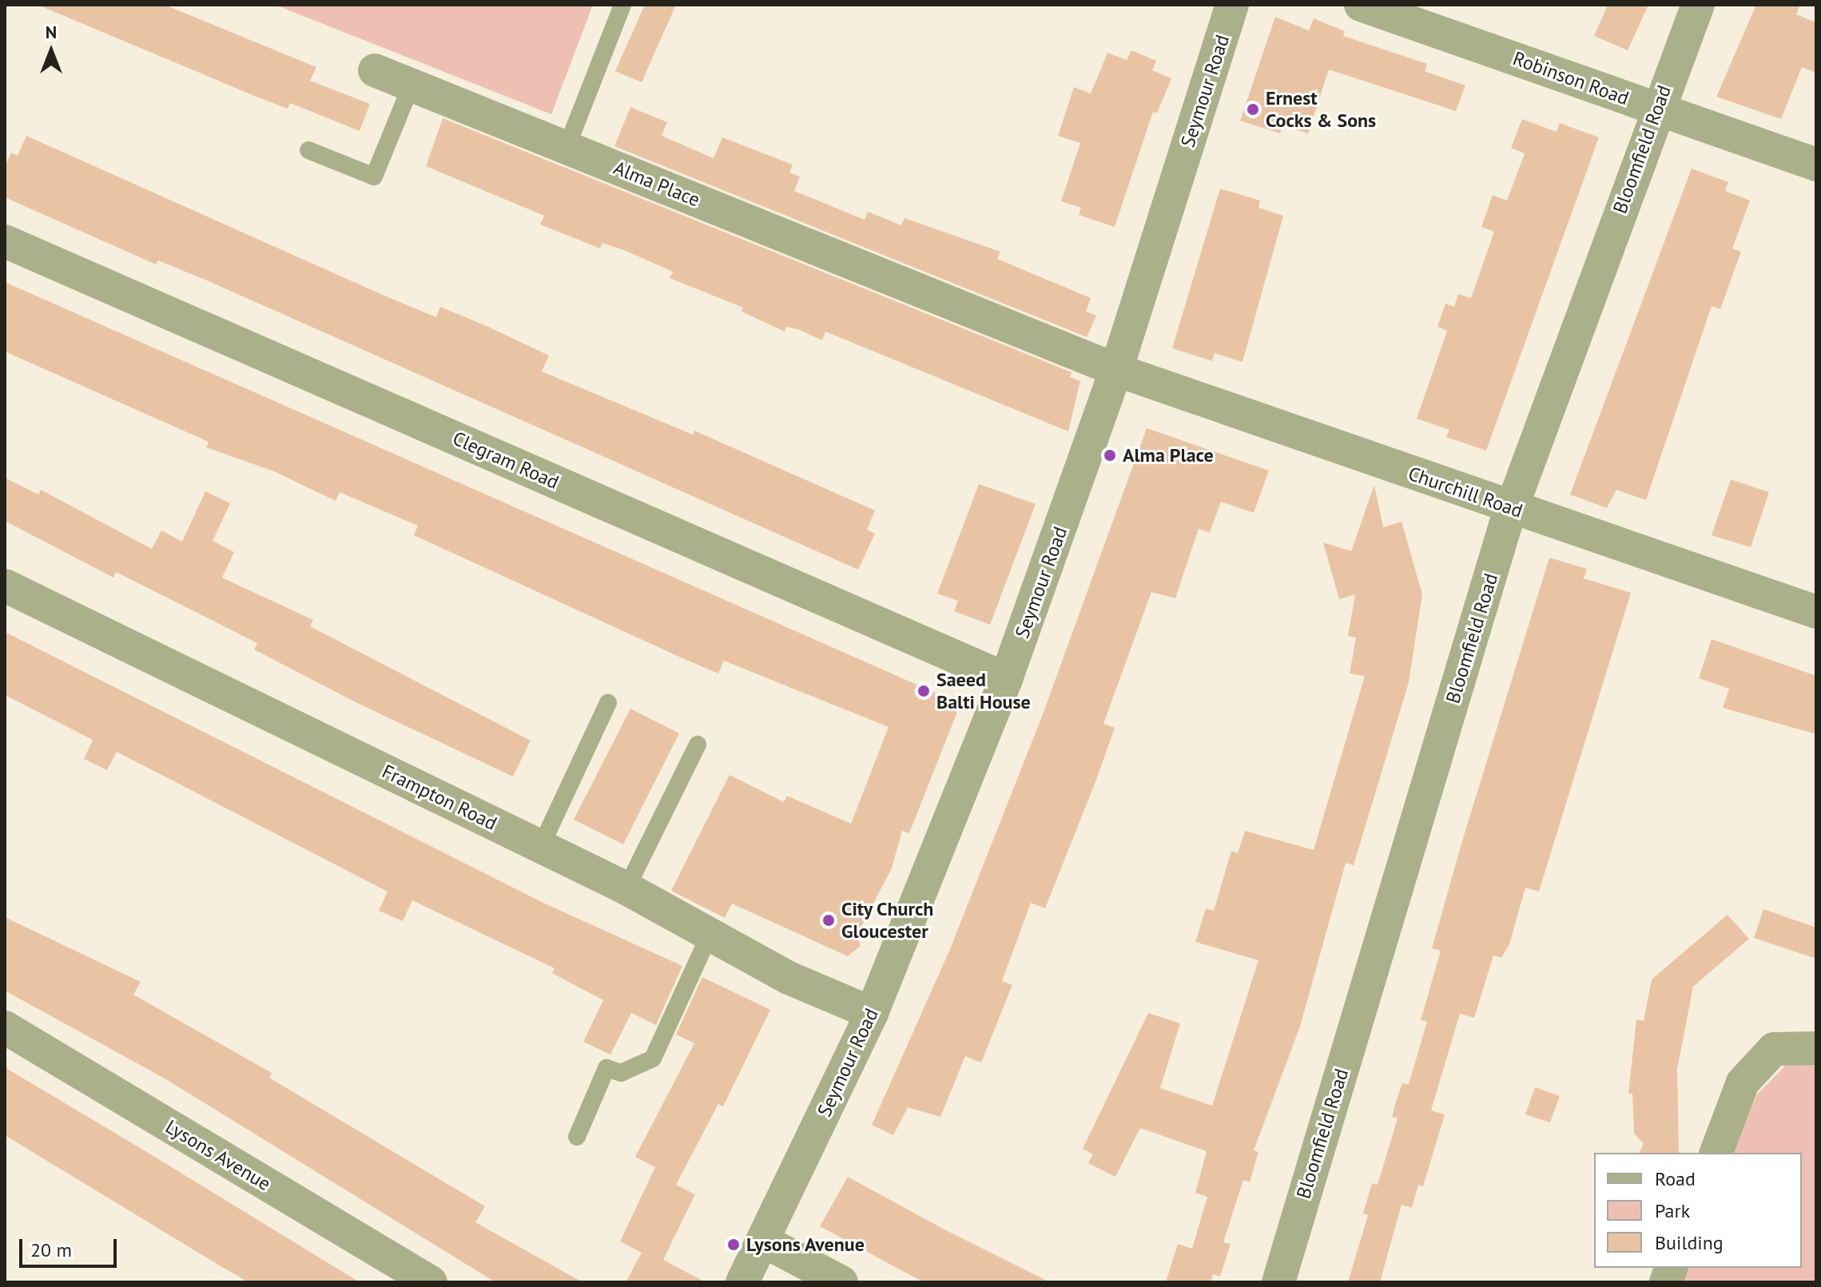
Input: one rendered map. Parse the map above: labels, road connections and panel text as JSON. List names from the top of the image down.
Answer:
{
  "streets": {
    "street": [
      "Robinson Road",
      "Seymour Road",
      "Bloomfield Road",
      "Alma Place",
      "Clegram Road",
      "Churchill Road",
      "Frampton Road",
      "Lysons Avenue"
    ]
  },
  "crossings": [
    ["Robinson Road", "Bloomfield Road"],
    ["Seymour Road", "Alma Place"],
    ["Seymour Road", "Clegram Road"],
    ["Seymour Road", "Churchill Road"],
    ["Seymour Road", "Frampton Road"],
    ["Bloomfield Road", "Churchill Road"],
    ["Alma Place", "Churchill Road"]
  ],
  "places": [
    "Ernest Cocks & Sons",
    "Alma Place",
    "Saeed Balti House",
    "City Church Gloucester",
    "Lysons Avenue"
  ],
  "legend": ["Road", "Park", "Building"],
  "scale_bar": "20 m",
  "north": "top"
}
